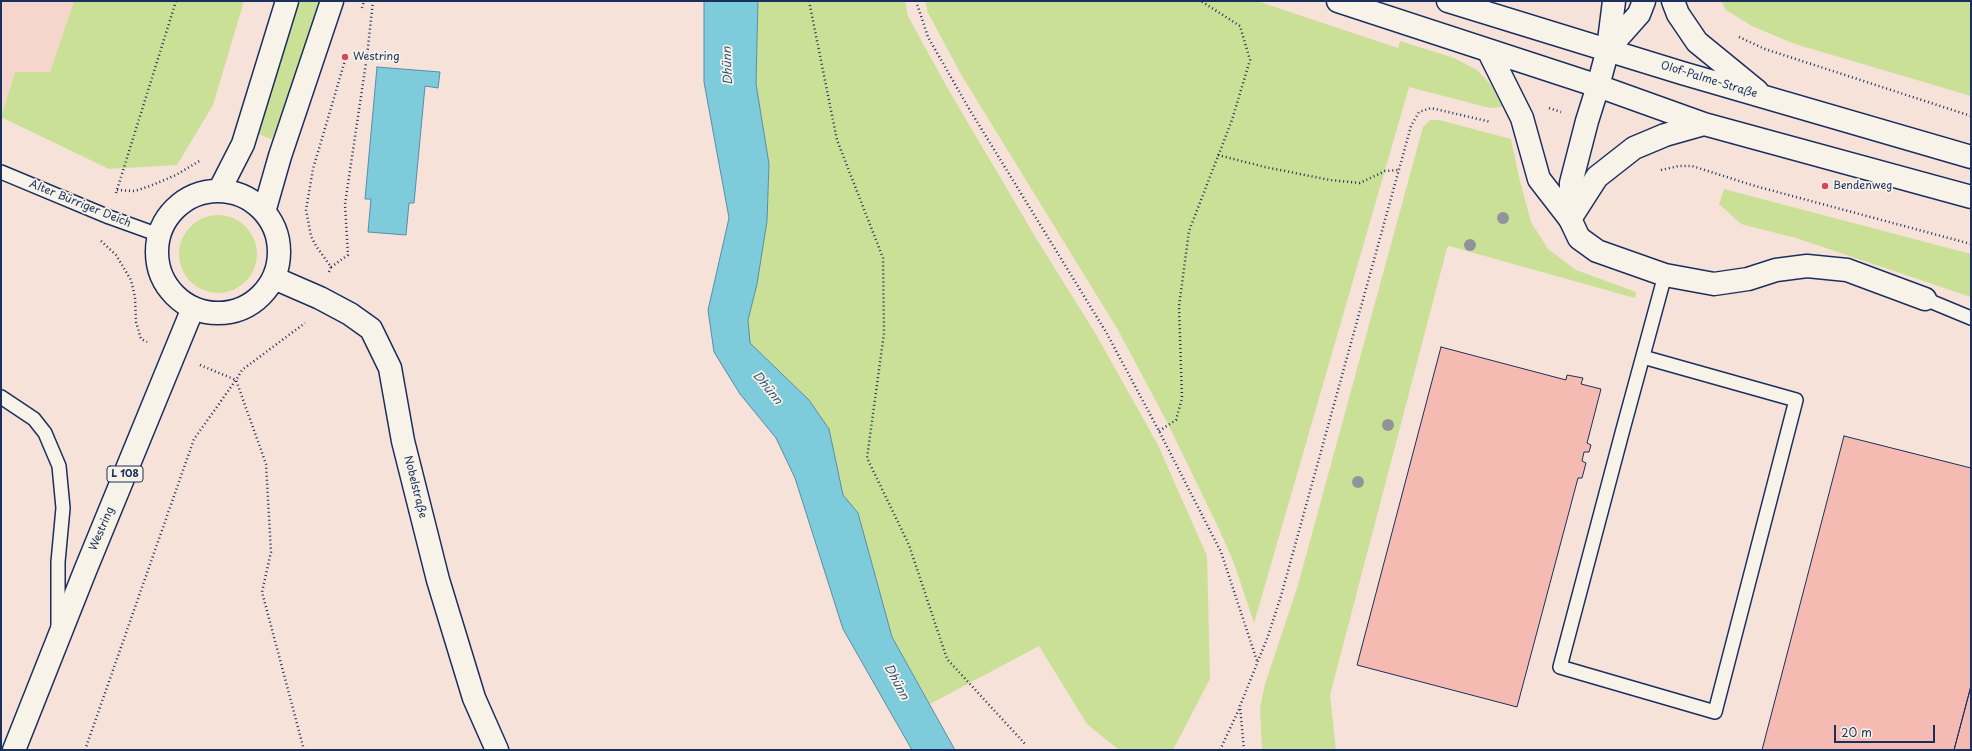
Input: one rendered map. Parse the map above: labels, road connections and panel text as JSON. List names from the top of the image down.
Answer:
{
  "streets": {
    "main road": [
      "Olof-Palme-Straße",
      "L 108",
      "Nobelstraße",
      "Westring"
    ],
    "lane": ["Alter Bürriger Deich"]
  },
  "crossings": [
    ["Alter Bürriger Deich", "Nobelstraße"],
    ["Alter Bürriger Deich", "Westring"],
    ["Nobelstraße", "Westring"]
  ],
  "water": ["Dhünn"],
  "places": ["Westring", "Bendenweg"],
  "scale_bar": "20 m"
}
